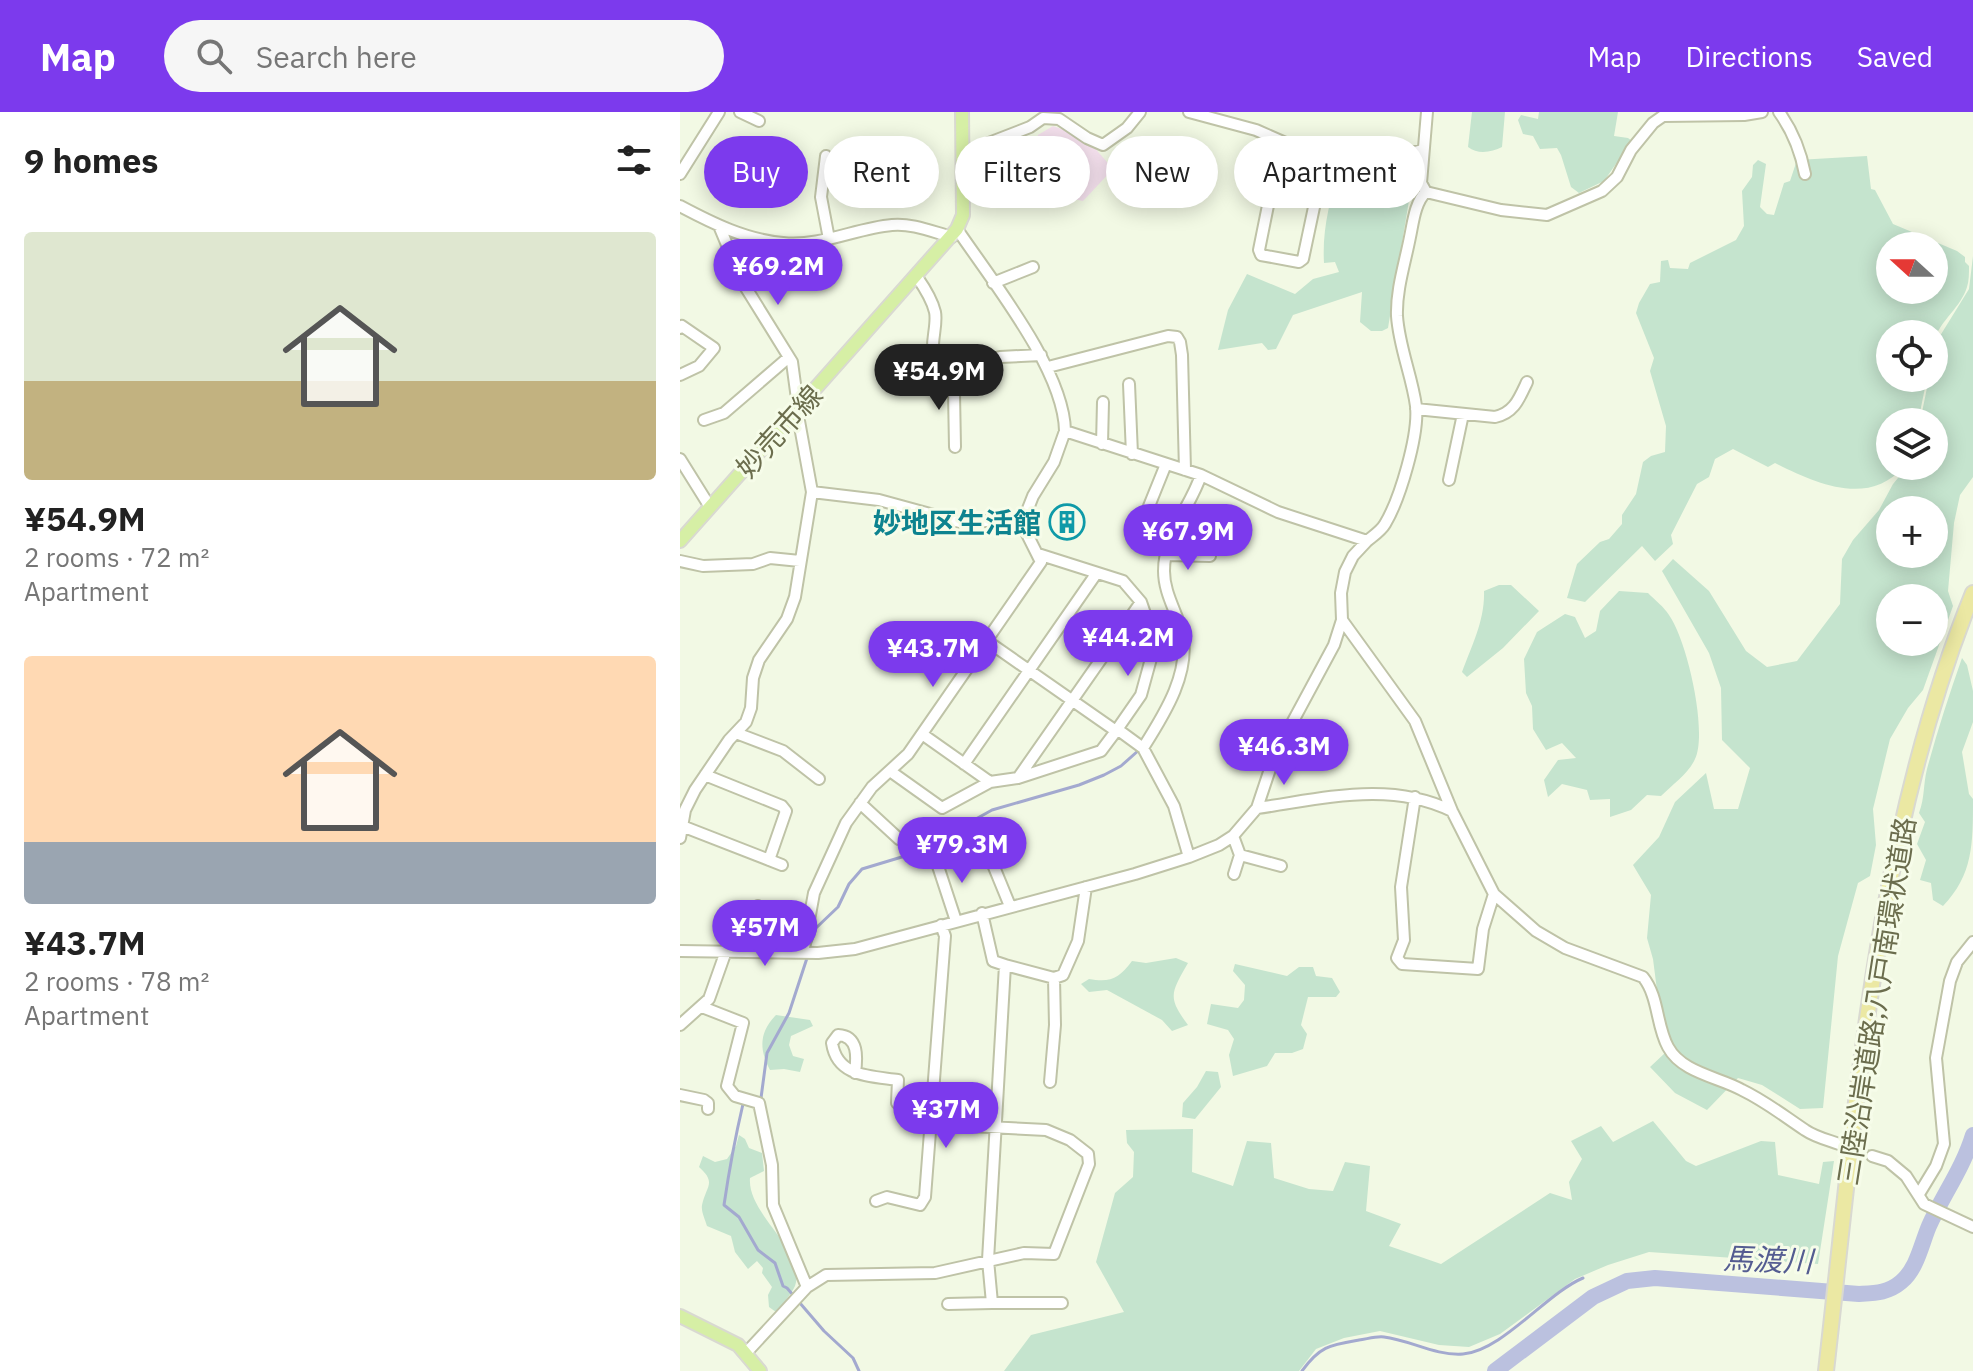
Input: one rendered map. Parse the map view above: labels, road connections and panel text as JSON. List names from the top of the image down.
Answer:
{
  "streets": {
    "highway": ["三陸沿岸道路;八戸南環状道路"],
    "main road": ["妙売市線"]
  },
  "water": ["馬渡川"],
  "places": {
    "building": ["妙地区生活館"]
  },
  "north": "left",
  "page": {
    "header": "Map",
    "search": "Search here",
    "nav": ["Map", "Directions", "Saved"],
    "heading": "9 homes",
    "chip": [
      "Buy",
      "Rent",
      "Filters",
      "New",
      "Apartment"
    ],
    "list": [
      {
        "name": "¥54.9M",
        "note": "2 rooms · 72 m² · Apartment"
      },
      {
        "name": "¥43.7M",
        "note": "2 rooms · 78 m² · Apartment"
      }
    ],
    "map_buttons": ["+", "−"],
    "price": [
      "¥69.2M",
      "¥54.9M",
      "¥67.9M",
      "¥44.2M",
      "¥43.7M",
      "¥46.3M",
      "¥79.3M",
      "¥57M",
      "¥37M"
    ]
  }
}
